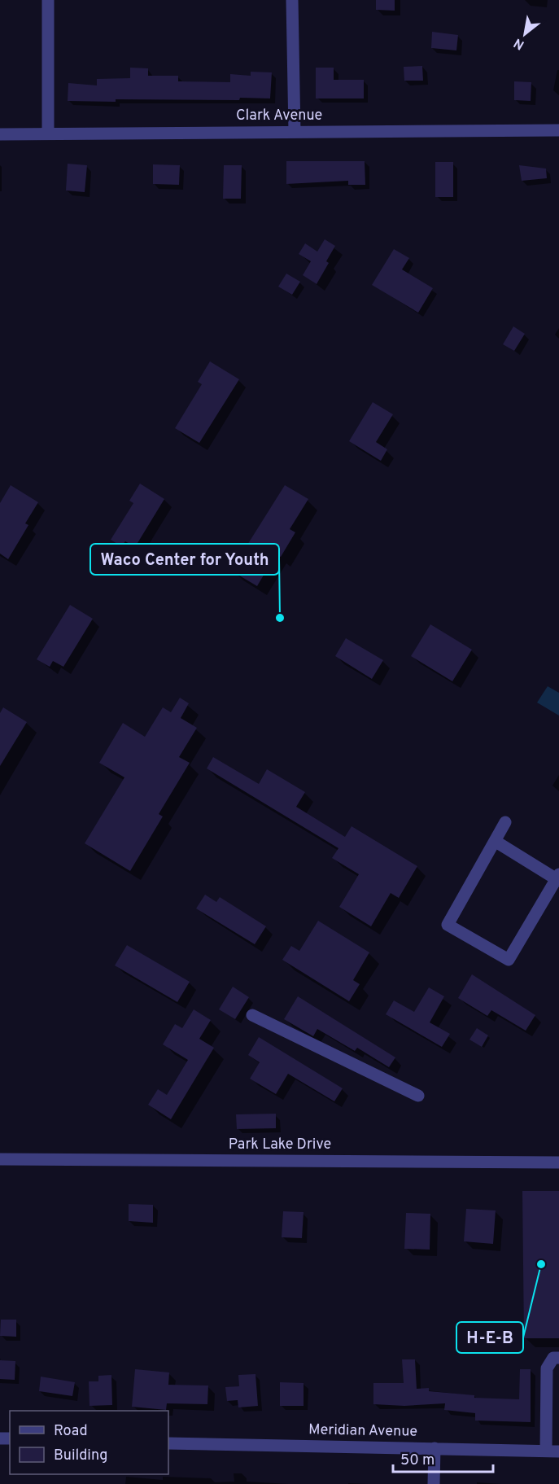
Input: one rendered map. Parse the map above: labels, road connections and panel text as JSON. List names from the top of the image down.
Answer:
{
  "streets": {
    "street": ["Clark Avenue", "Park Lake Drive", "Meridian Avenue"]
  },
  "places": ["Waco Center for Youth", "H-E-B"],
  "legend": ["Road", "Building"],
  "scale_bar": "50 m",
  "north": "bottom left"
}
